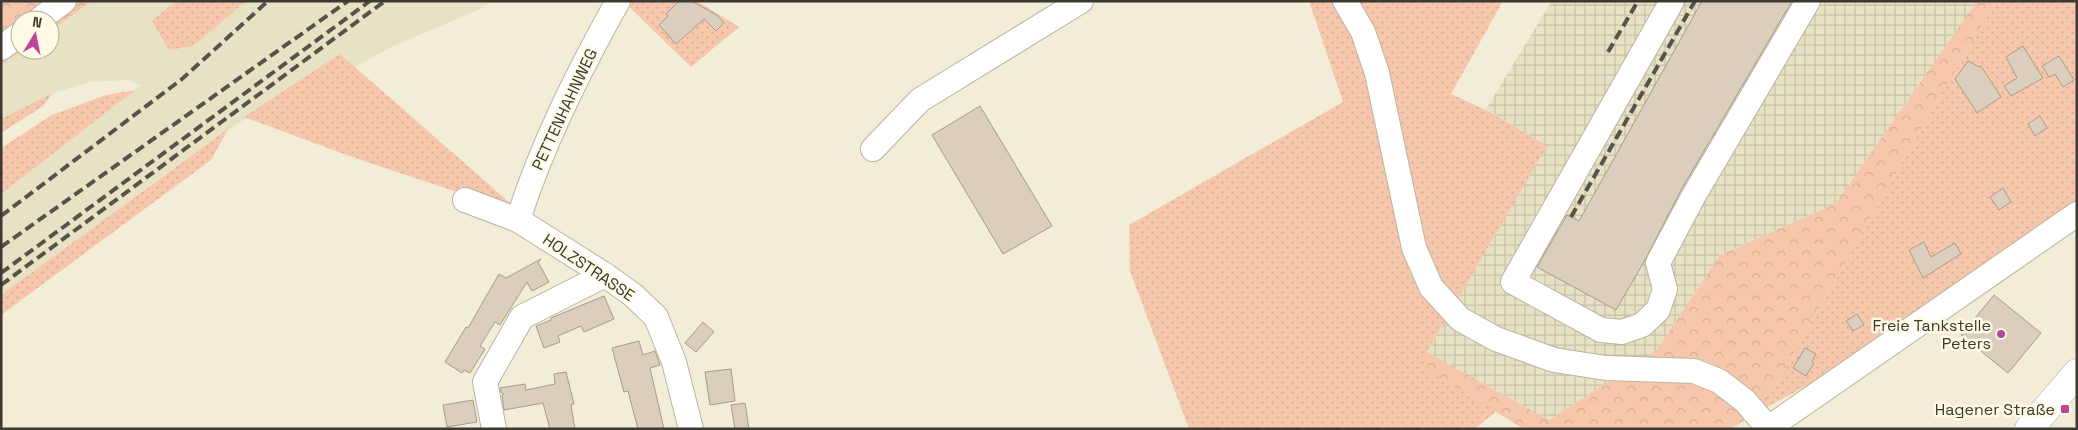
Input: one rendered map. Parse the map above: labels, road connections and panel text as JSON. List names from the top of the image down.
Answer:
{
  "streets": {
    "street": ["PETTENHAHNWEG", "HOLZSTRASSE"]
  },
  "crossings": [
    ["PETTENHAHNWEG", "HOLZSTRASSE"]
  ],
  "places": {
    "other": ["Freie Tankstelle Peters"],
    "transit": ["Hagener Straße"]
  },
  "north": "top"
}
